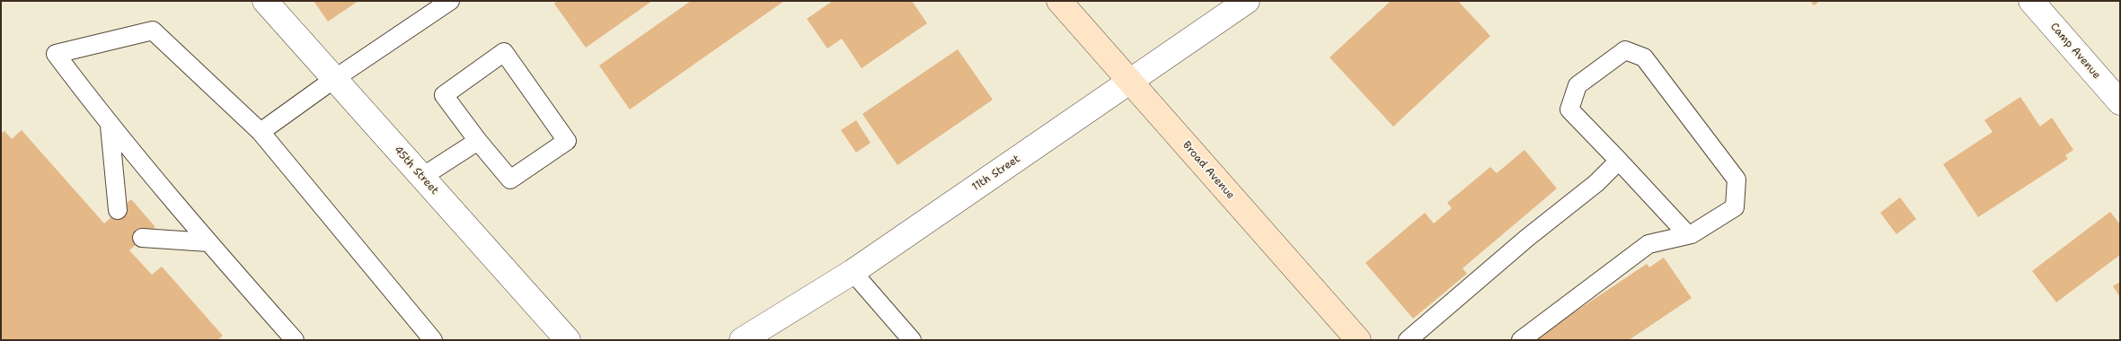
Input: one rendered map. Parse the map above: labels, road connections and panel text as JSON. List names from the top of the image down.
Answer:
{
  "streets": {
    "main road": ["Broad Avenue"],
    "street": ["Camp Avenue", "45th Street", "11th Street"]
  },
  "crossings": [
    ["Broad Avenue", "11th Street"]
  ]
}
